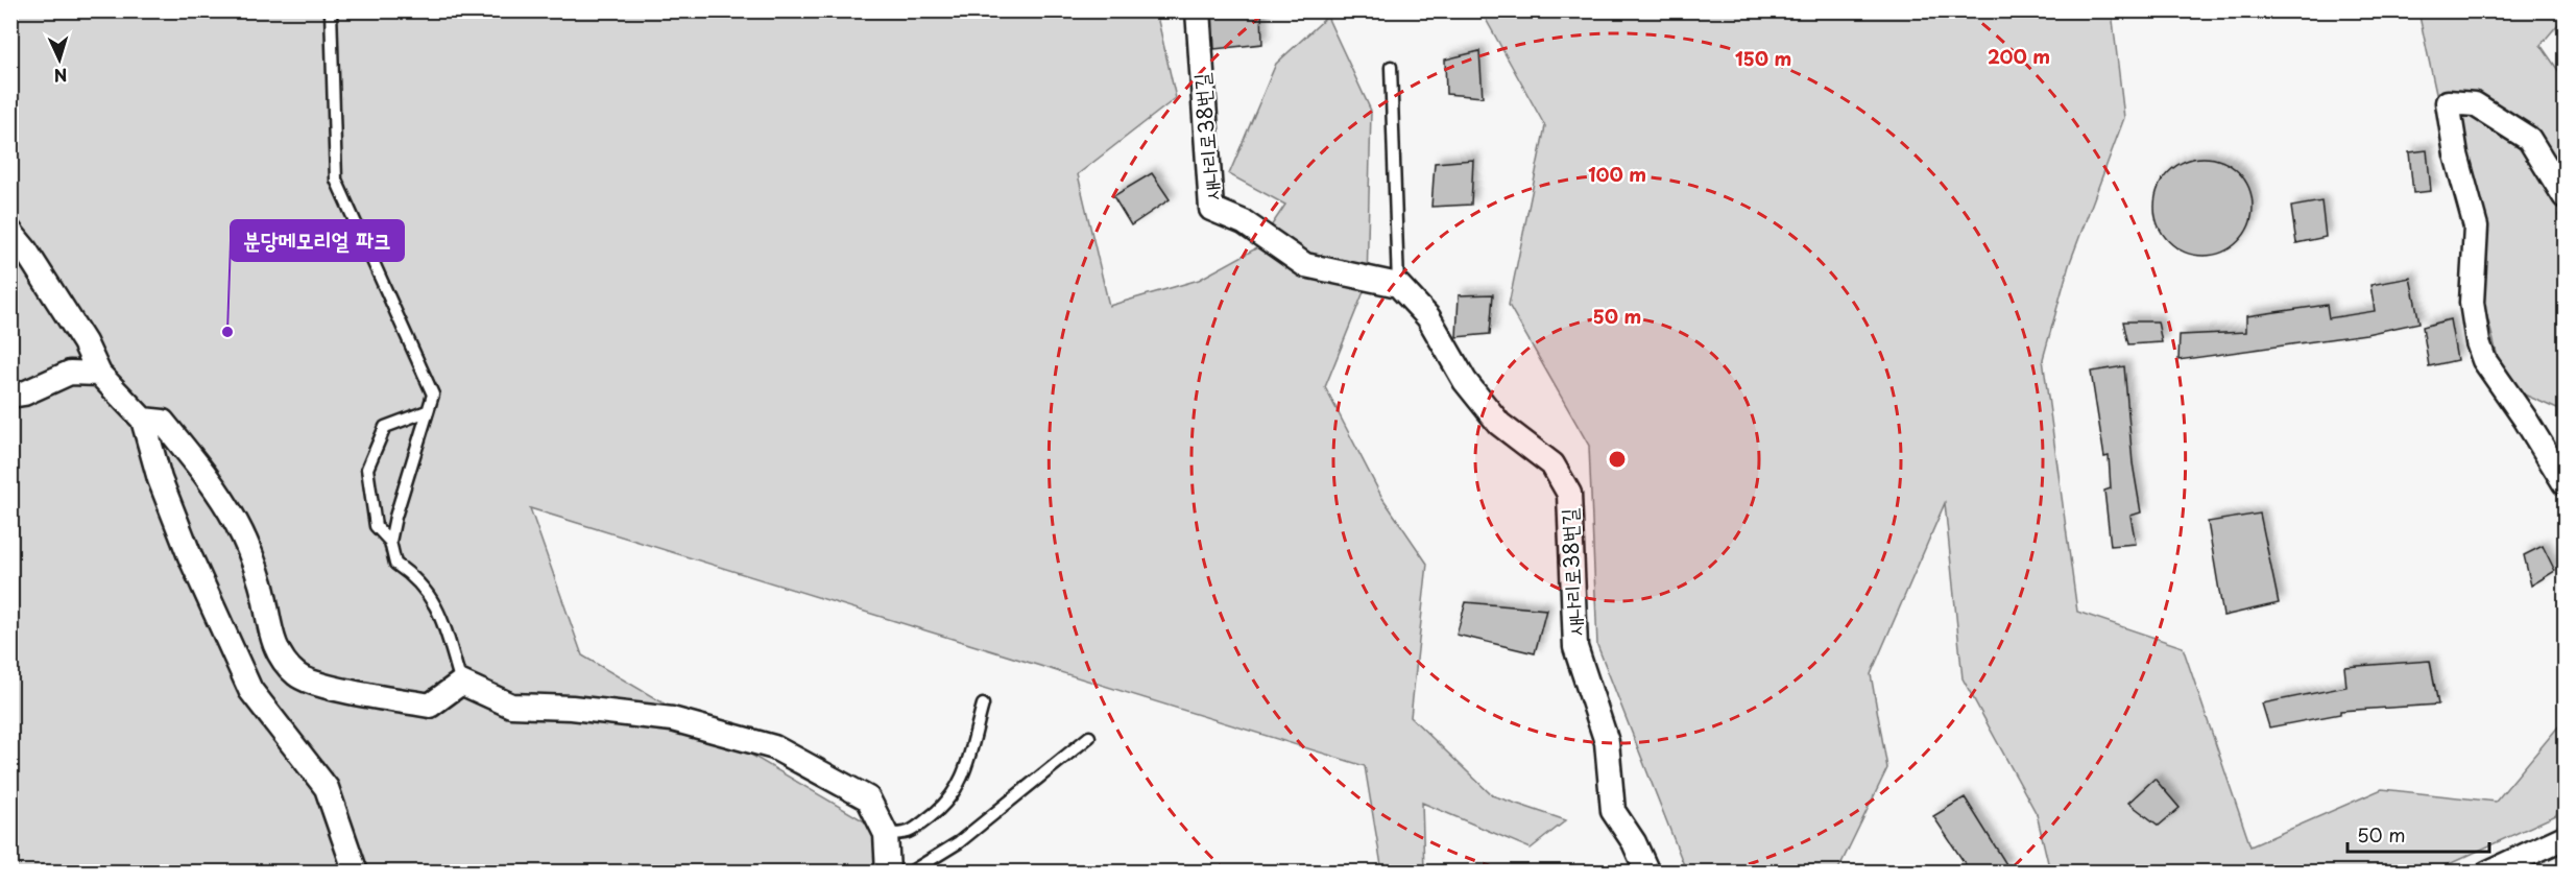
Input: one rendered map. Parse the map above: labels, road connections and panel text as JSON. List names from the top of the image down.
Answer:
{
  "streets": {
    "street": ["새나리로38번길"]
  },
  "places": ["분당메모리얼 파크"],
  "scale_bar": "50 m",
  "north": "bottom",
  "rings": [
    "200 m",
    "150 m",
    "100 m",
    "50 m"
  ]
}
